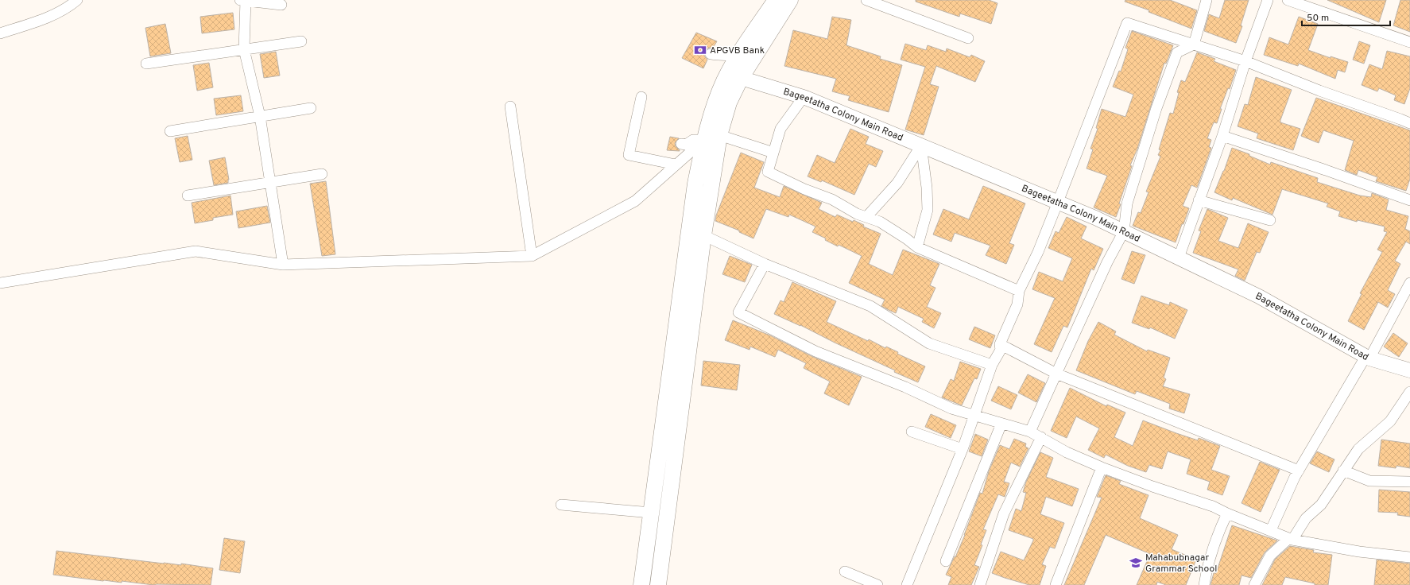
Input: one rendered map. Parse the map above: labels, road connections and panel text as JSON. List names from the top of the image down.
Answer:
{
  "streets": {
    "street": ["Bageetatha Colony Main Road"]
  },
  "places": {
    "bank": ["APGVB Bank"],
    "school or university": ["Mahabubnagar Grammar School"]
  },
  "scale_bar": "50 m"
}
